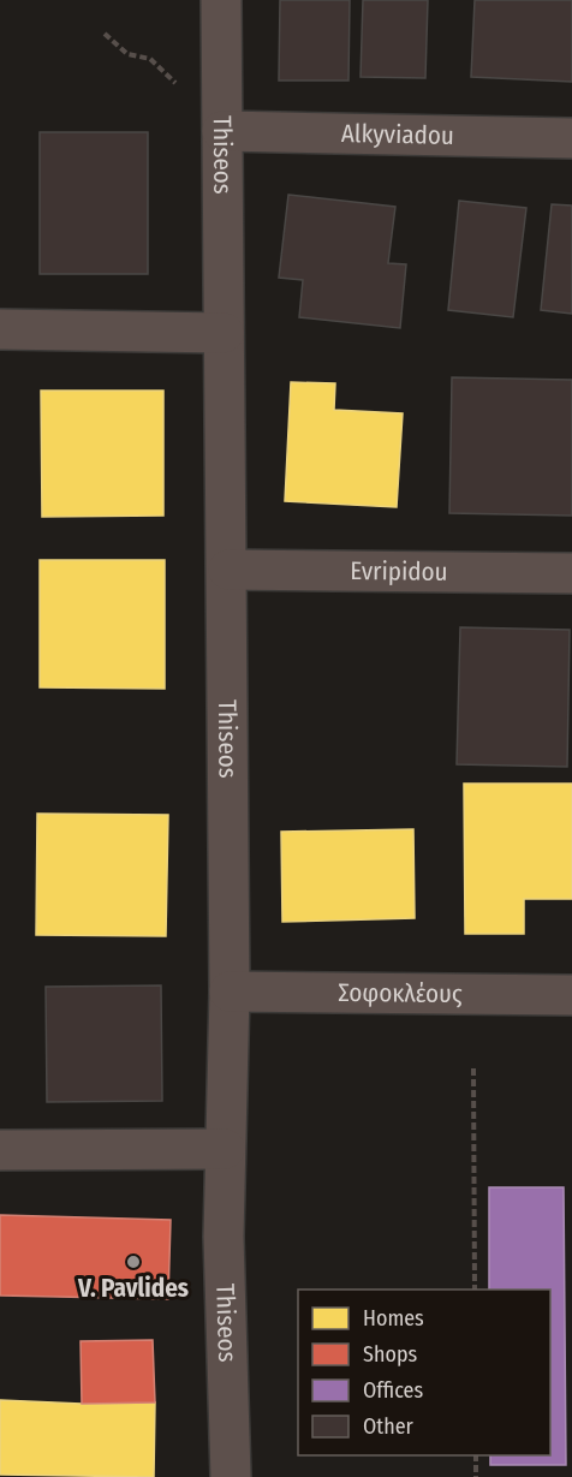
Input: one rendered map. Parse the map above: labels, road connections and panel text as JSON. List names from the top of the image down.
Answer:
{
  "streets": {
    "street": [
      "Alkyviadou",
      "Thiseos",
      "Evripidou",
      "Σοφοκλέους"
    ]
  },
  "crossings": [
    ["Alkyviadou", "Thiseos"],
    ["Thiseos", "Evripidou"],
    ["Thiseos", "Σοφοκλέους"]
  ],
  "places": ["V. Pavlides"],
  "legend": [
    "Homes",
    "Shops",
    "Offices",
    "Other"
  ]
}
